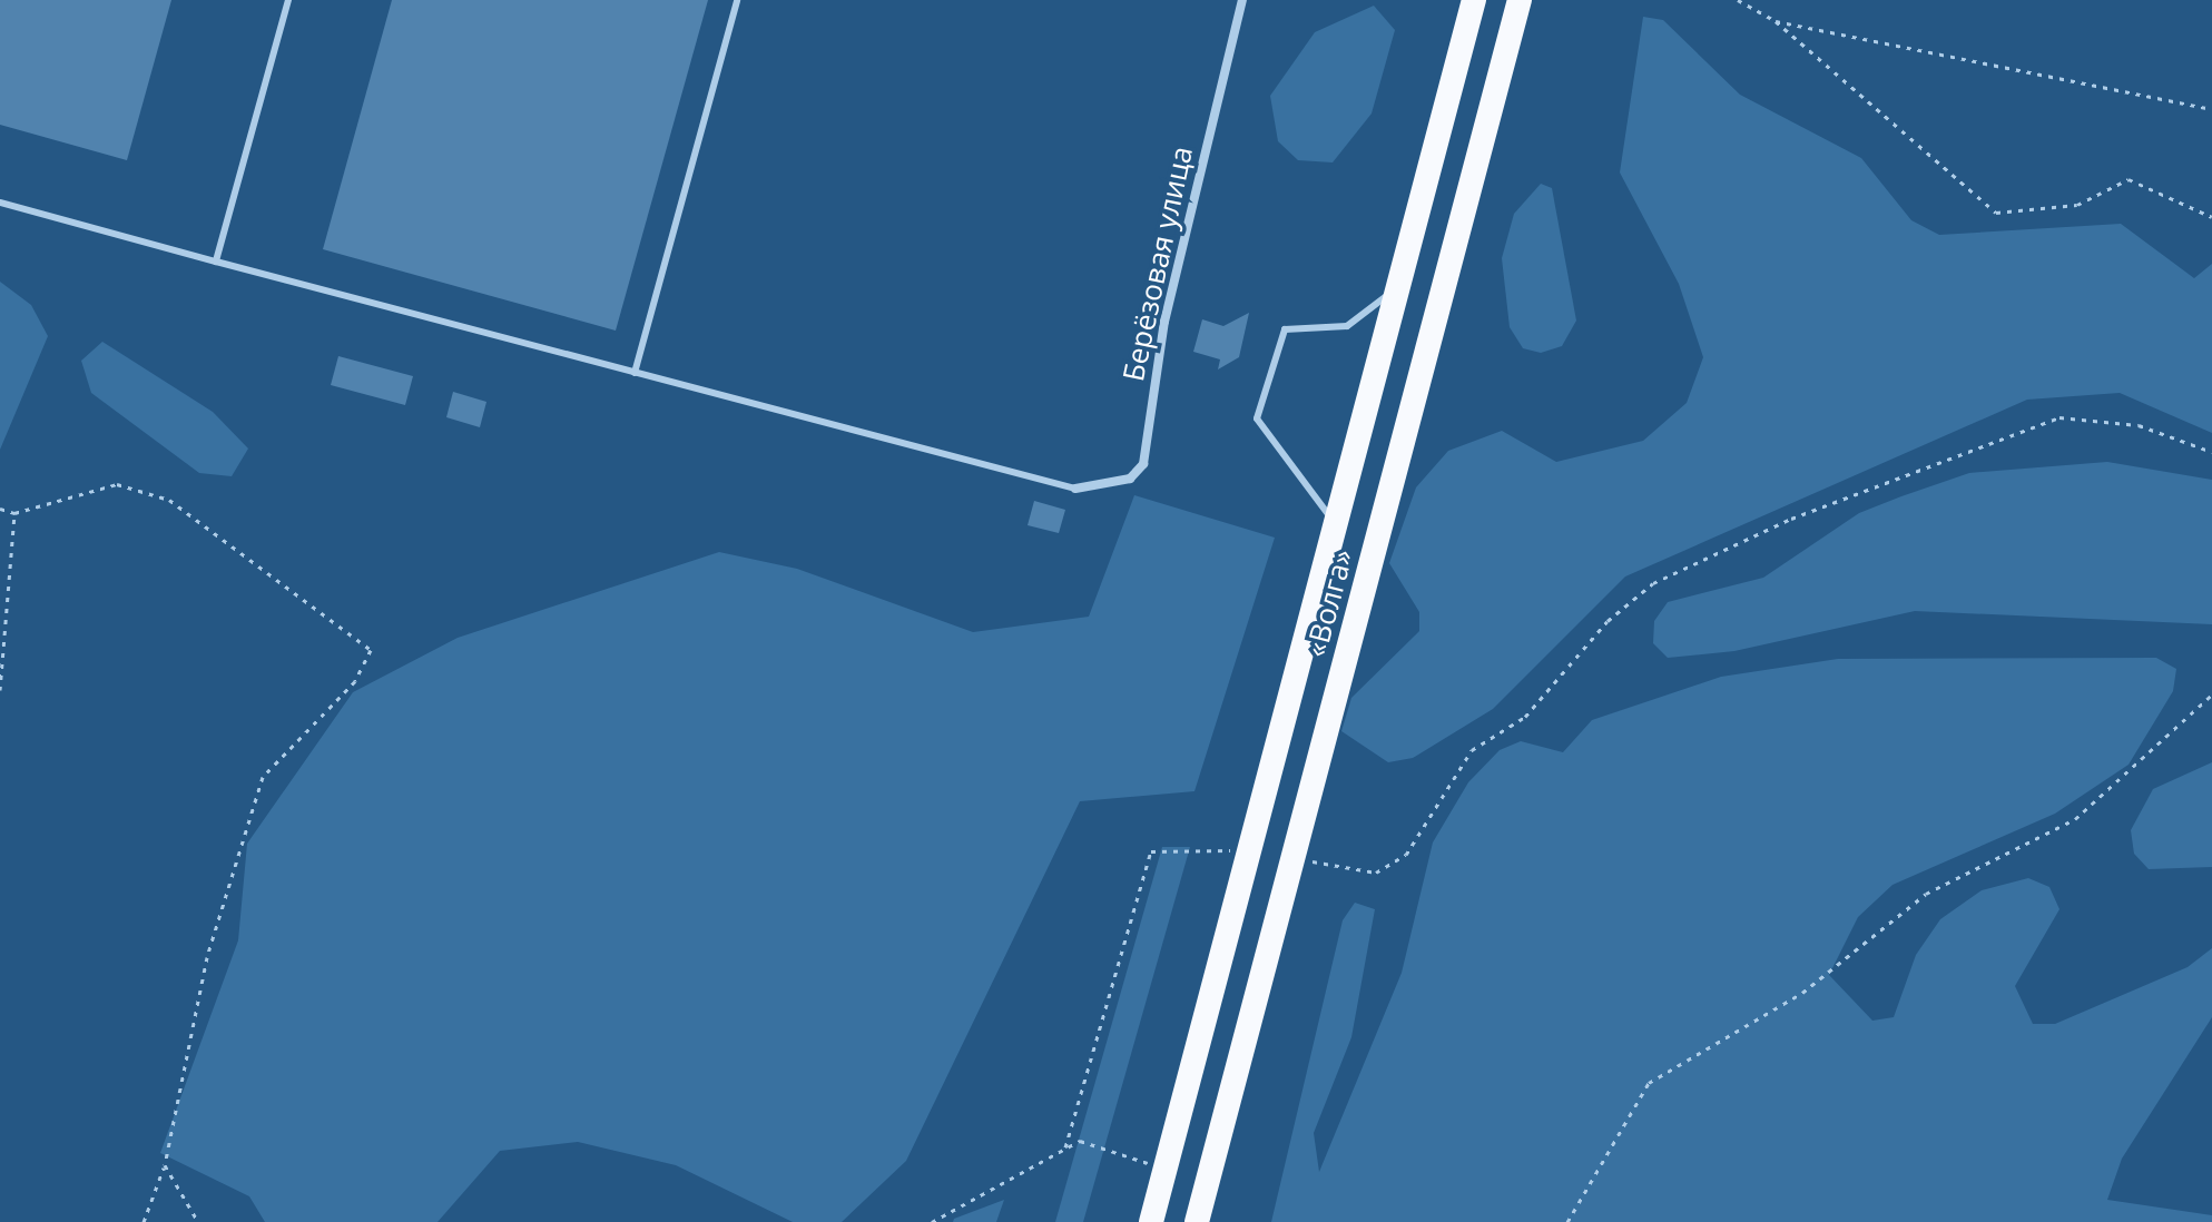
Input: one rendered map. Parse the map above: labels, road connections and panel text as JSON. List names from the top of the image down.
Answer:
{
  "streets": {
    "highway": ["«Волга»"],
    "street": ["Берёзовая улица"]
  }
}
